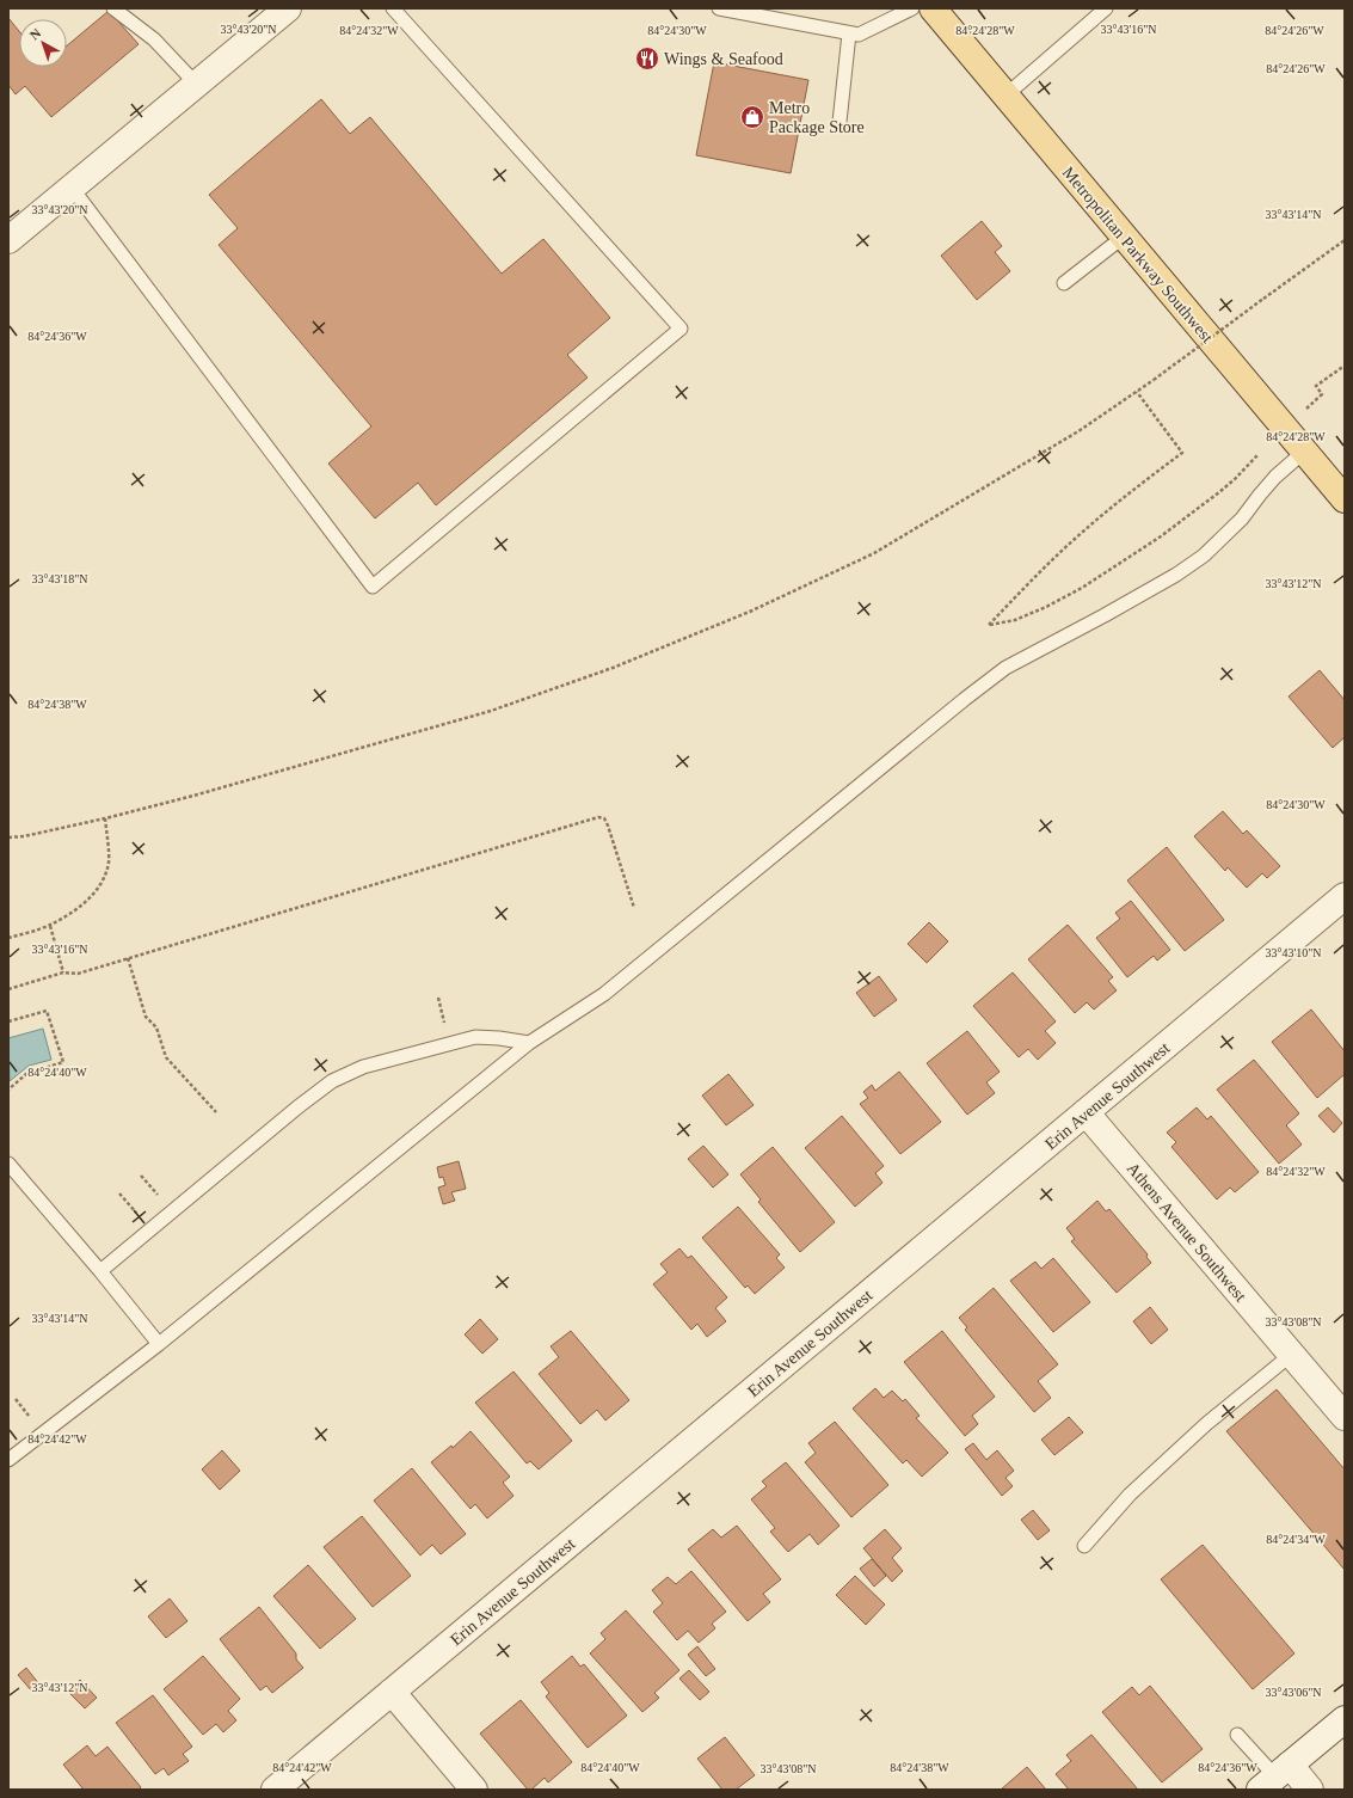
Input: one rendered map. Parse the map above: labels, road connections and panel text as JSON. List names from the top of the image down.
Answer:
{
  "streets": {
    "main road": ["Metropolitan Parkway Southwest"],
    "street": ["Erin Avenue Southwest", "Athens Avenue Southwest"]
  },
  "crossings": [
    ["Erin Avenue Southwest", "Athens Avenue Southwest"]
  ],
  "places": {
    "restaurant": ["Wings & Seafood"],
    "shop": ["Metro Package Store"]
  },
  "north": "top left",
  "coordinates": [
    "33°43'20\"N",
    "33°43'16\"N",
    "84°24'26\"W",
    "84°24'32\"W",
    "84°24'30\"W",
    "84°24'28\"W",
    "33°43'14\"N",
    "84°24'36\"W",
    "33°43'18\"N",
    "33°43'12\"N",
    "84°24'38\"W",
    "33°43'10\"N",
    "84°24'40\"W",
    "33°43'08\"N",
    "84°24'42\"W",
    "84°24'34\"W",
    "33°43'06\"N"
  ]
}
